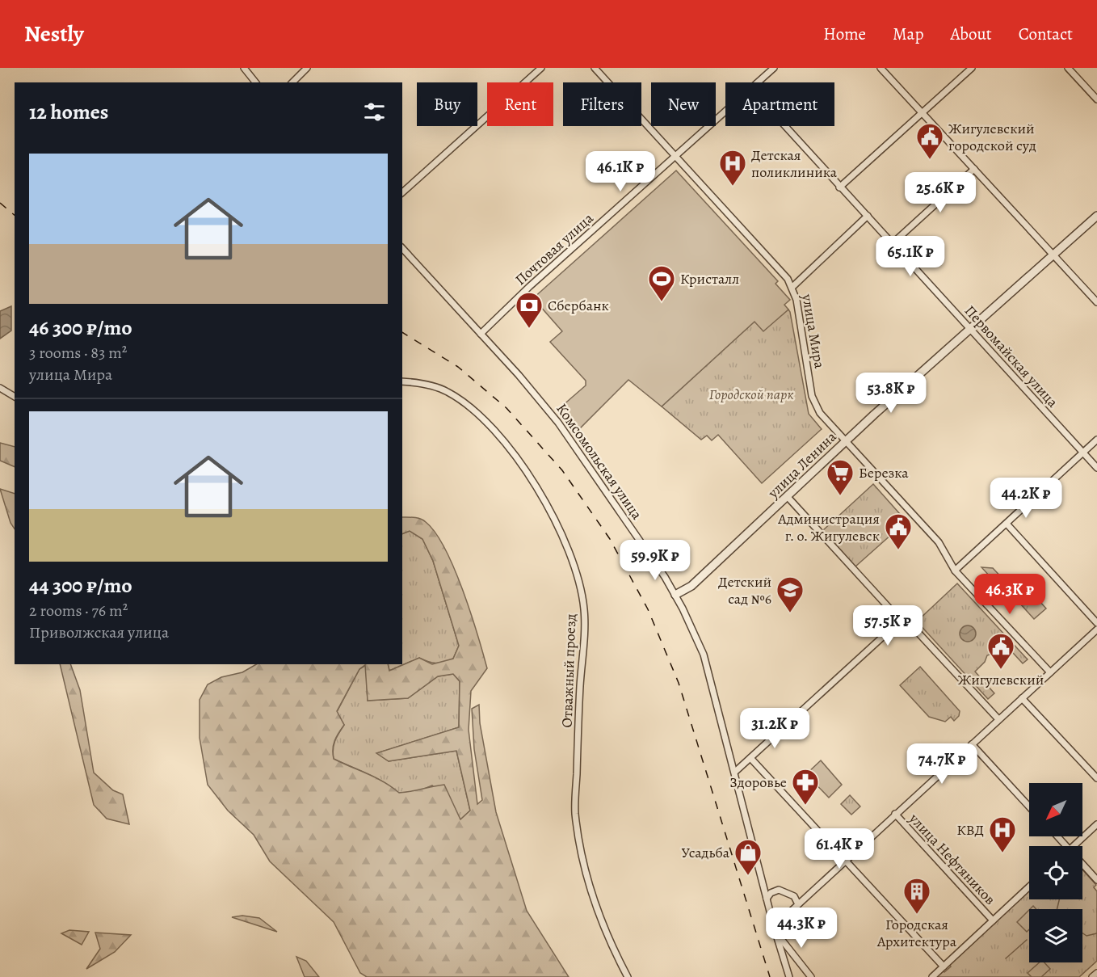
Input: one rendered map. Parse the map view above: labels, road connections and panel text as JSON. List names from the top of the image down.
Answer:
{
  "streets": {
    "street": [
      "Почтовая улица",
      "улица Мира",
      "Первомайская улица",
      "Комсомольская улица",
      "улица Ленина",
      "Отважный проезд",
      "улица Нефтяников"
    ]
  },
  "crossings": [
    ["Почтовая улица", "улица Мира"],
    ["Почтовая улица", "Комсомольская улица"],
    ["улица Мира", "улица Ленина"],
    ["Первомайская улица", "улица Ленина"],
    ["Комсомольская улица", "улица Ленина"]
  ],
  "parks": ["Городской парк"],
  "places": {
    "public building": ["Жигулевский городской суд", "Администрация г. о. Жигулевск", "Жигулевский"],
    "hospital": ["Детская поликлиника", "КВД"],
    "sports": ["Кристалл"],
    "bank": ["Сбербанк"],
    "supermarket": ["Березка"],
    "school or university": ["Детский сад №6"],
    "pharmacy": ["Здоровье"],
    "shop": ["Усадьба"],
    "building": ["Городская Архитектура"]
  },
  "north": "bottom left",
  "page": {
    "header": "Nestly",
    "nav": [
      "Home",
      "Map",
      "About",
      "Contact"
    ],
    "chip": [
      "Buy",
      "Rent",
      "Filters",
      "New",
      "Apartment"
    ],
    "heading": "12 homes",
    "list": [
      {
        "name": "46 300 ₽/mo",
        "note": "3 rooms · 83 m² · улица Мира"
      },
      {
        "name": "44 300 ₽/mo",
        "note": "2 rooms · 76 m² · Приволжская улица"
      }
    ],
    "price": [
      "46.1K ₽",
      "25.6K ₽",
      "65.1K ₽",
      "53.8K ₽",
      "44.2K ₽",
      "59.9K ₽",
      "46.3K ₽",
      "57.5K ₽",
      "31.2K ₽",
      "74.7K ₽",
      "61.4K ₽",
      "44.3K ₽"
    ]
  }
}
